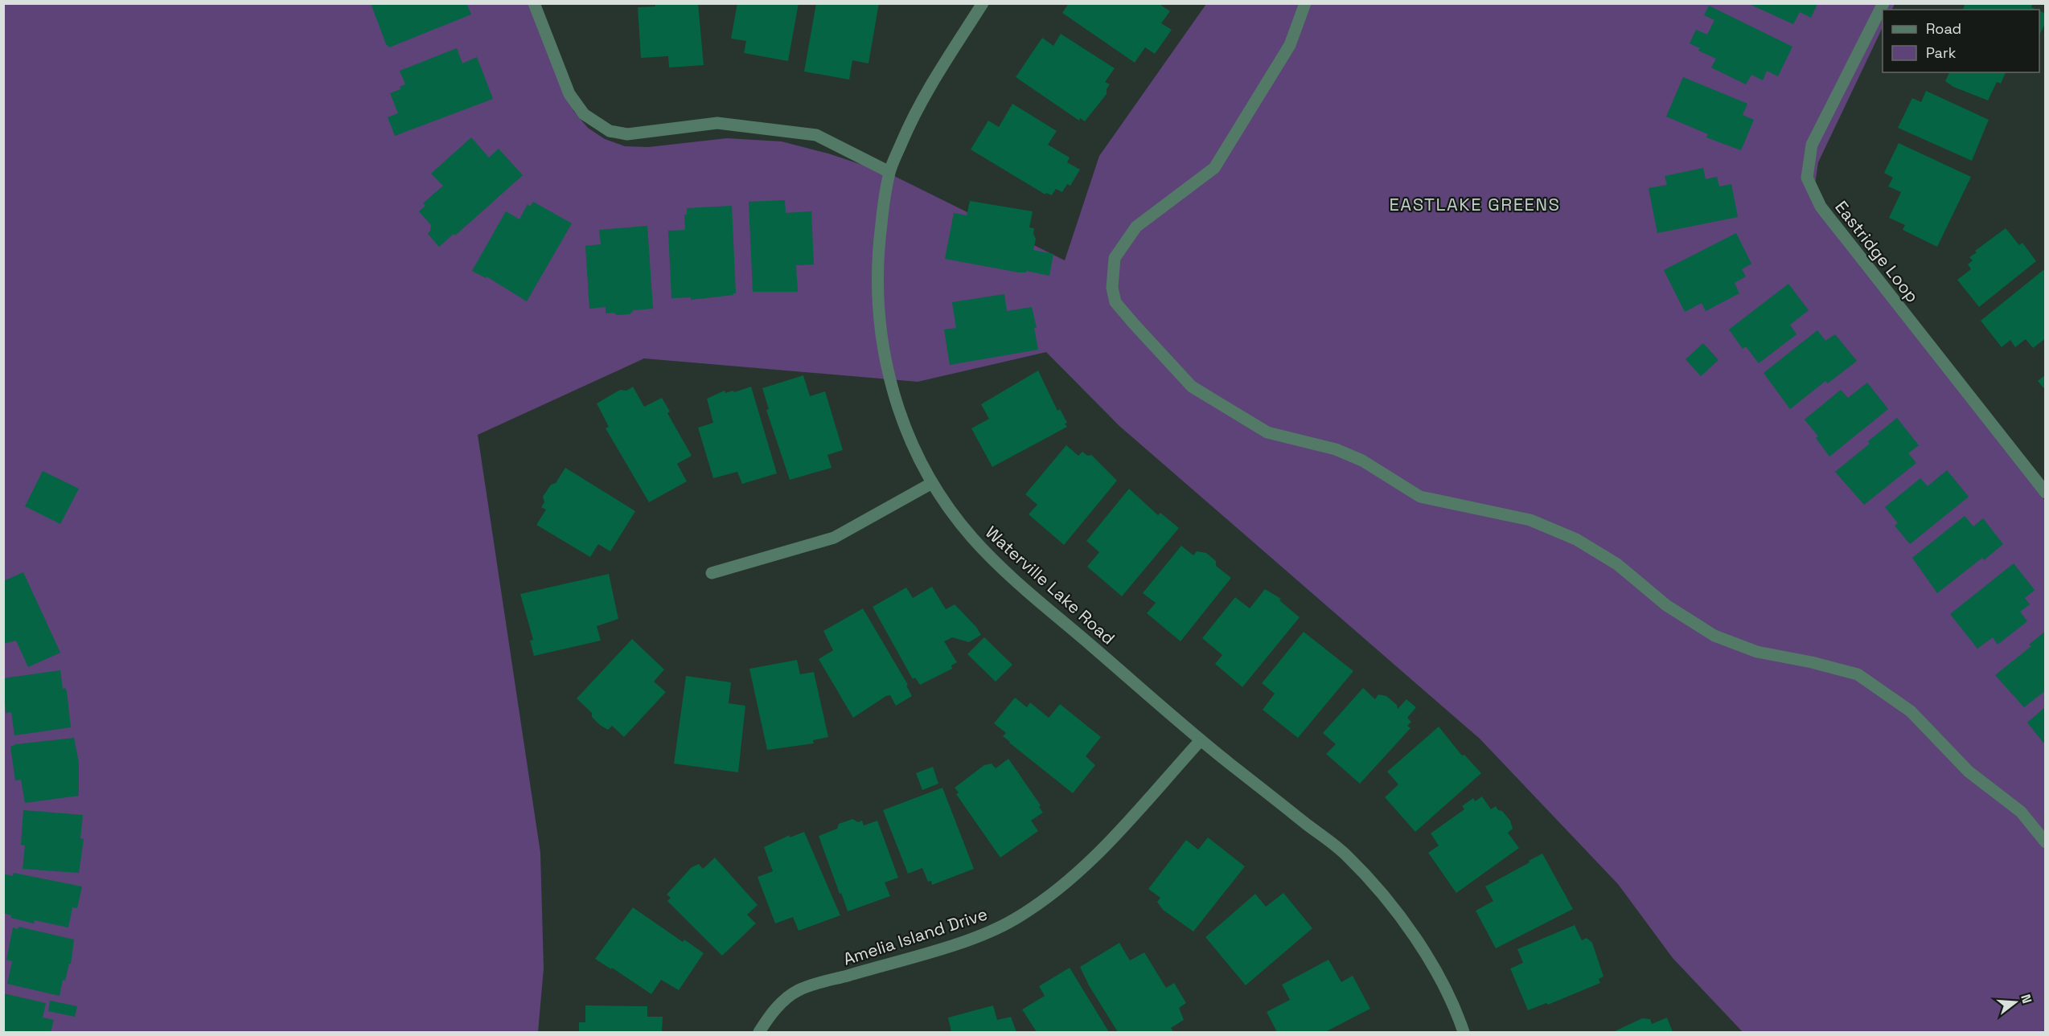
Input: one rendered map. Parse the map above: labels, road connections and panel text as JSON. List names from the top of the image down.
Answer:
{
  "streets": {
    "street": ["Eastridge Loop", "Waterville Lake Road", "Amelia Island Drive"]
  },
  "crossings": [
    ["Waterville Lake Road", "Amelia Island Drive"]
  ],
  "districts": ["EASTLAKE GREENS"],
  "legend": ["Road", "Park"],
  "north": "right"
}
